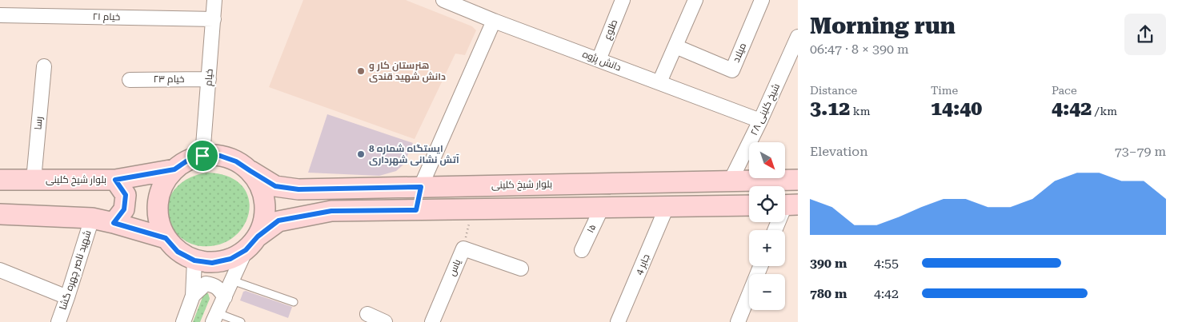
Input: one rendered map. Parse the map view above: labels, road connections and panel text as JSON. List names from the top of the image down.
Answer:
{
  "streets": {
    "main road": ["بلوار شیخ کلینی"],
    "street": [
      "خیام ۲۱",
      "طلوع",
      "میلاد",
      "دانش پژوه",
      "خیام",
      "خیام ۲۳",
      "شیخ کلینی ۲۸",
      "رسا",
      "۱۵",
      "جابر 4",
      "یاس",
      "شهید ناصر چهره گشا"
    ]
  },
  "crossings": [
    ["خیام ۲۱", "خیام"],
    ["طلوع", "دانش پژوه"],
    ["دانش پژوه", "شیخ کلینی ۲۸"],
    ["خیام", "خیام ۲۳"],
    ["خیام", "بلوار شیخ کلینی"],
    ["شیخ کلینی ۲۸", "بلوار شیخ کلینی"],
    ["رسا", "بلوار شیخ کلینی"]
  ],
  "places": ["هنرستان کار و دانش شهید قندی", "ایستگاه شماره 8 آتش نشانی شهرداری"],
  "north": "bottom right",
  "page": {
    "heading": ["Morning run", "06:47 · 8 × 390 m"],
    "stats": [
      ["Distance", "3.12 km"],
      ["Time", "14:40"],
      ["Pace", "4:42 /km"]
    ],
    "chart": ["Elevation", "73–79 m"],
    "map_buttons": ["+", "−"],
    "list": [
      {
        "name": "390 m",
        "note": "4:55"
      },
      {
        "name": "780 m",
        "note": "4:42"
      }
    ]
  }
}
